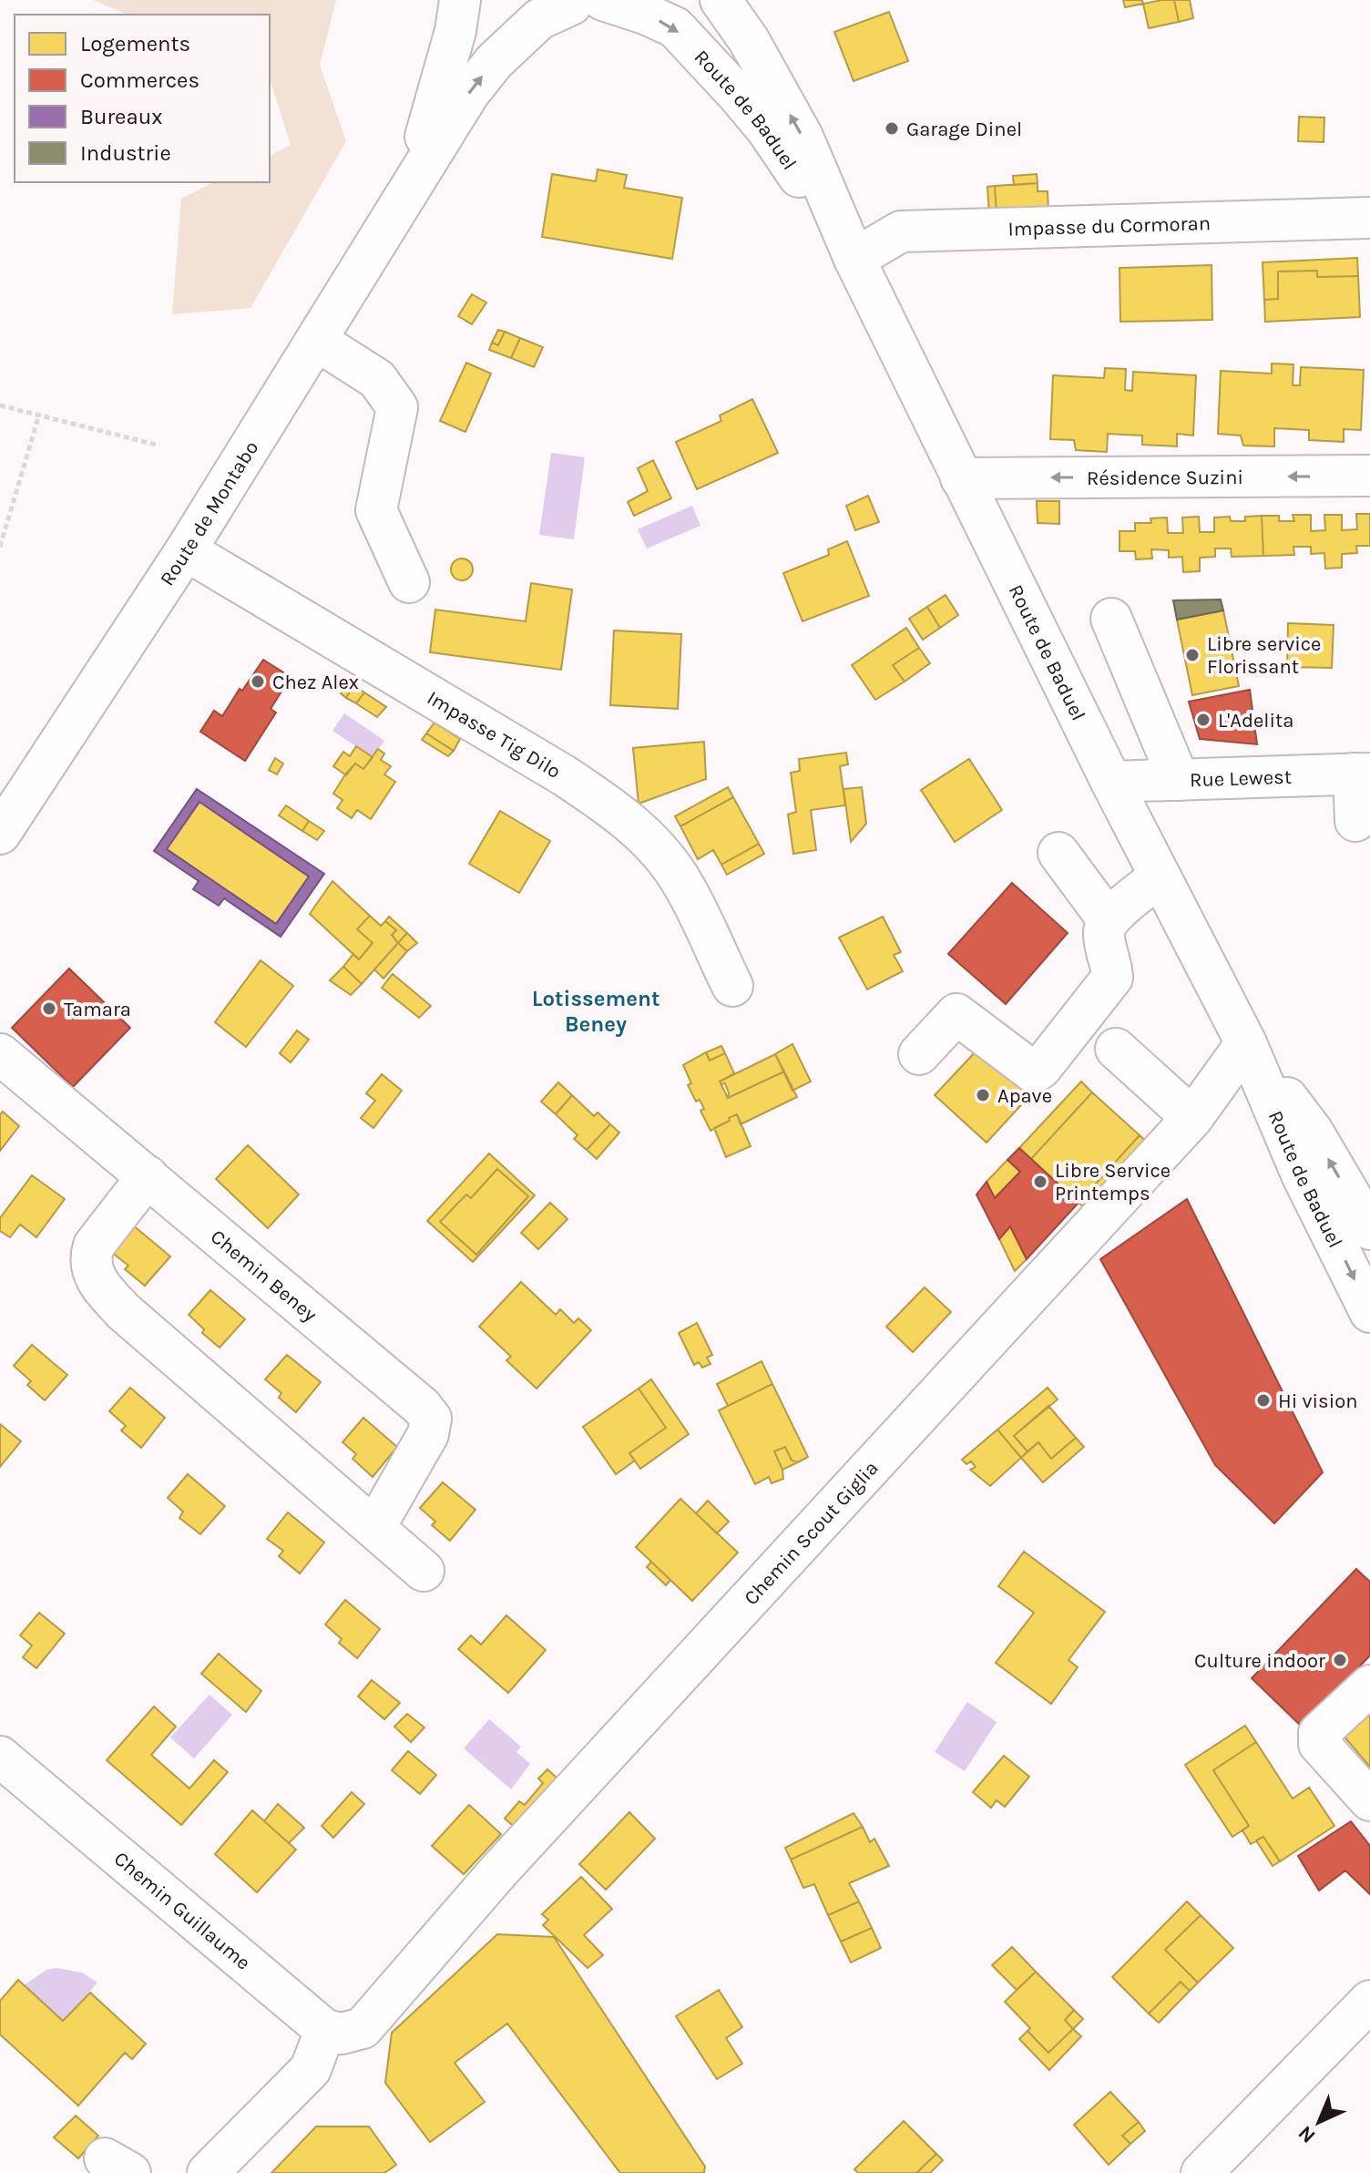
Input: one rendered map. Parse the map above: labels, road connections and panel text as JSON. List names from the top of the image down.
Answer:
{
  "streets": {
    "street": [
      "Route de Baduel",
      "Impasse du Cormoran",
      "Résidence Suzini",
      "Route de Montabo",
      "Impasse Tig Dilo",
      "Rue Lewest",
      "Chemin Beney",
      "Chemin Scout Giglia",
      "Chemin Guillaume"
    ]
  },
  "crossings": [
    ["Route de Baduel", "Impasse du Cormoran"],
    ["Route de Baduel", "Résidence Suzini"],
    ["Route de Baduel", "Route de Montabo"],
    ["Route de Baduel", "Rue Lewest"],
    ["Route de Baduel", "Chemin Scout Giglia"],
    ["Route de Montabo", "Impasse Tig Dilo"],
    ["Chemin Scout Giglia", "Chemin Guillaume"]
  ],
  "one_way": ["Résidence Suzini"],
  "districts": ["Lotissement Beney"],
  "places": [
    "Garage Dinel",
    "Libre service Florissant",
    "Chez Alex",
    "L'Adelita",
    "Tamara",
    "Apave",
    "Libre Service Printemps",
    "Hi vision",
    "Culture indoor"
  ],
  "legend": [
    "Logements",
    "Commerces",
    "Bureaux",
    "Industrie"
  ],
  "north": "bottom left"
}
